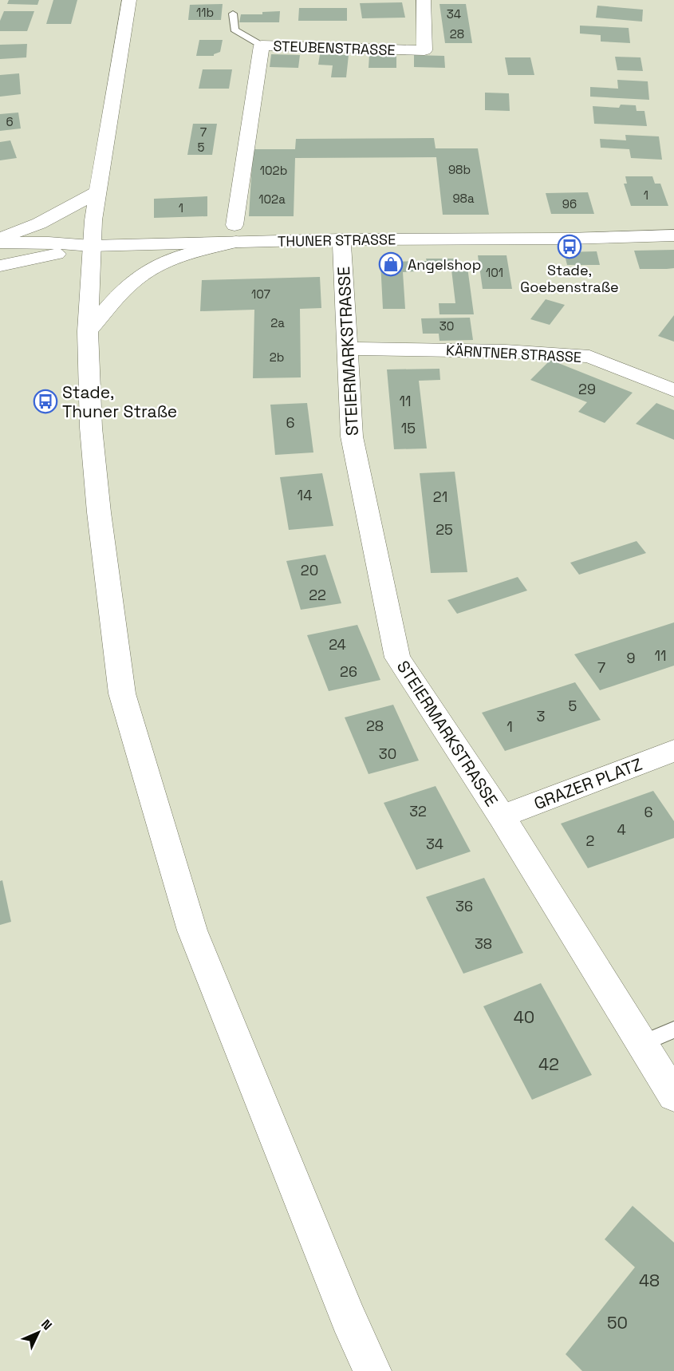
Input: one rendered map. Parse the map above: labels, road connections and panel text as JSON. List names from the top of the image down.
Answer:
{
  "streets": {
    "street": [
      "STEUBENSTRASSE",
      "THUNER STRASSE",
      "STEIERMARKSTRASSE",
      "KÄRNTNER STRASSE",
      "GRAZER PLATZ"
    ]
  },
  "crossings": [
    ["STEUBENSTRASSE", "THUNER STRASSE"],
    ["THUNER STRASSE", "STEIERMARKSTRASSE"],
    ["STEIERMARKSTRASSE", "KÄRNTNER STRASSE"],
    ["STEIERMARKSTRASSE", "GRAZER PLATZ"]
  ],
  "places": {
    "bus stop": ["Stade, Goebenstraße", "Stade, Thuner Straße"],
    "shop": ["Angelshop"]
  },
  "house_numbers": [
    "11b",
    "34",
    "28",
    "6",
    "7",
    "5",
    "98b",
    "102b",
    "1",
    "98a",
    "102a",
    "96",
    "1",
    "101",
    "107",
    "2a",
    "30",
    "2b",
    "29",
    "11",
    "6",
    "15",
    "14",
    "21",
    "25",
    "20",
    "22",
    "24",
    "11",
    "9",
    "7",
    "26",
    "5",
    "3",
    "28",
    "1",
    "30",
    "32",
    "6",
    "4",
    "2",
    "34",
    "36",
    "38",
    "40",
    "42",
    "48",
    "50"
  ],
  "north": "top right"
}
